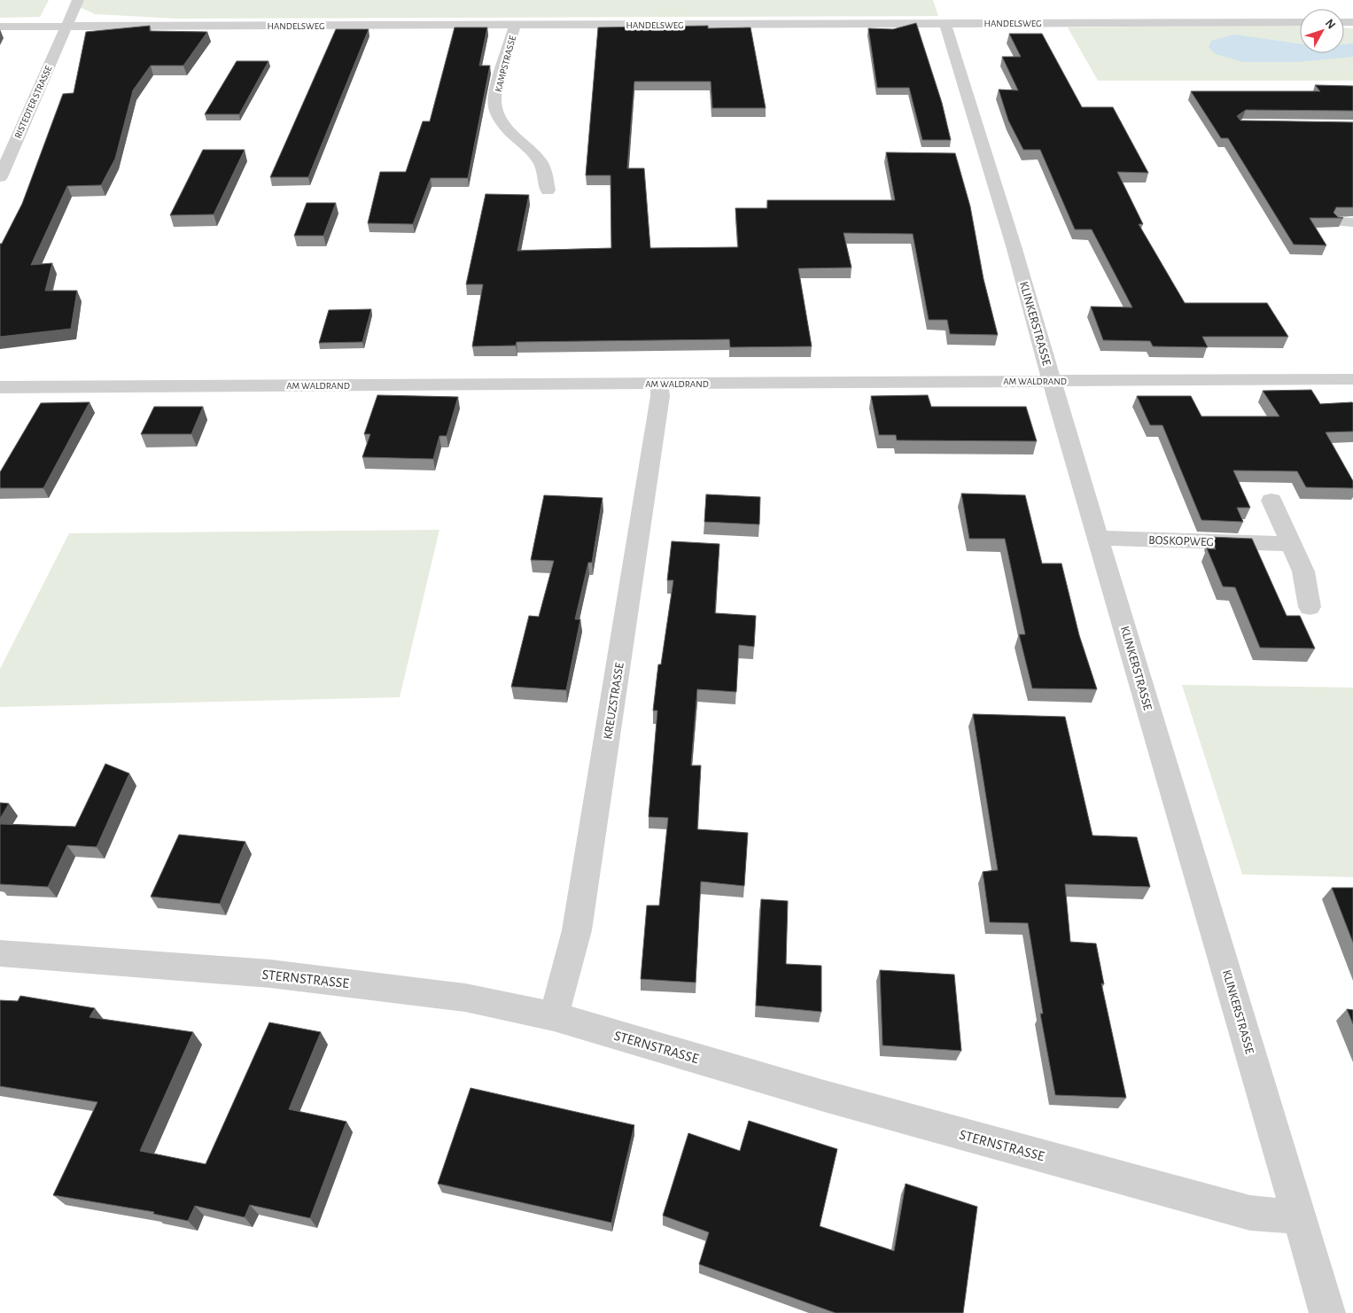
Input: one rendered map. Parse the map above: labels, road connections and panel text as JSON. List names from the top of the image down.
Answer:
{
  "streets": {
    "street": [
      "HANDELSWEG",
      "KAMPSTRASSE",
      "RISTEDTER STRASSE",
      "KLINKERSTRASSE",
      "AM WALDRAND",
      "BOSKOPWEG",
      "KREUZSTRASSE",
      "STERNSTRASSE"
    ]
  },
  "crossings": [
    ["HANDELSWEG", "KAMPSTRASSE"],
    ["HANDELSWEG", "RISTEDTER STRASSE"],
    ["HANDELSWEG", "KLINKERSTRASSE"],
    ["KLINKERSTRASSE", "AM WALDRAND"],
    ["KLINKERSTRASSE", "BOSKOPWEG"],
    ["KLINKERSTRASSE", "STERNSTRASSE"],
    ["AM WALDRAND", "KREUZSTRASSE"],
    ["KREUZSTRASSE", "STERNSTRASSE"]
  ],
  "north": "top right"
}
